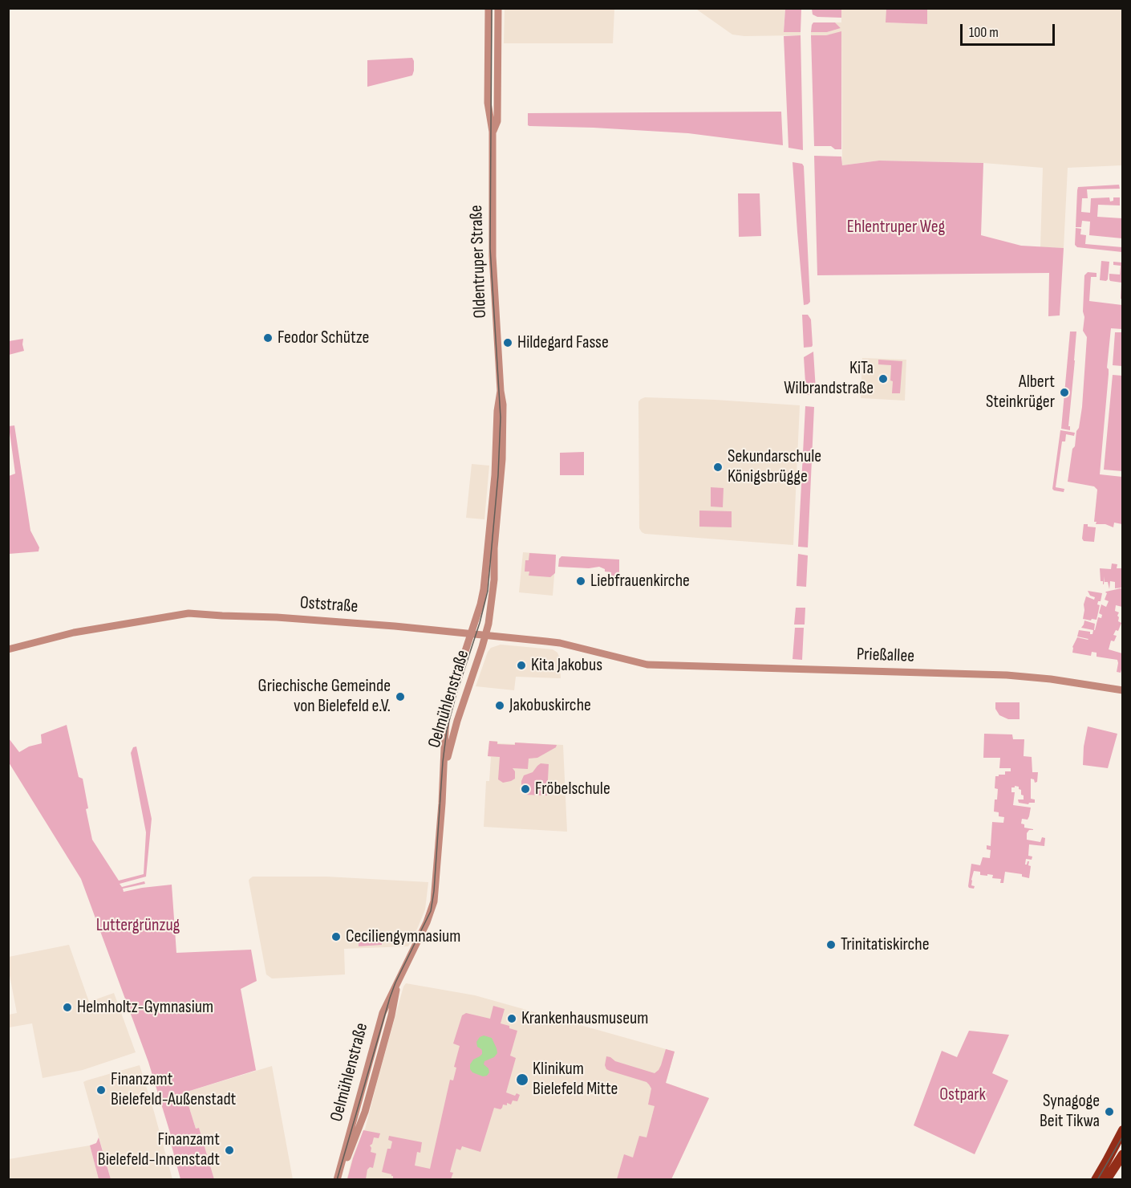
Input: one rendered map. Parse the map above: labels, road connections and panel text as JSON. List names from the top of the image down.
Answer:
{
  "streets": {
    "street": [
      "Oldentruper Straße",
      "Oststraße",
      "Prießallee",
      "Oelmühlenstraße"
    ]
  },
  "crossings": [
    ["Oldentruper Straße", "Oststraße"],
    ["Oldentruper Straße", "Oelmühlenstraße"],
    ["Oststraße", "Prießallee"],
    ["Oststraße", "Oelmühlenstraße"]
  ],
  "parks": ["Ehlentruper Weg", "Luttergrünzug", "Ostpark"],
  "places": [
    "Feodor Schütze",
    "Hildegard Fasse",
    "KiTa Wilbrandstraße",
    "Albert Steinkrüger",
    "Sekundarschule Königsbrügge",
    "Liebfrauenkirche",
    "Kita Jakobus",
    "Griechische Gemeinde von Bielefeld e.V.",
    "Jakobuskirche",
    "Fröbelschule",
    "Ceciliengymnasium",
    "Trinitatiskirche",
    "Helmholtz-Gymnasium",
    "Krankenhausmuseum",
    "Klinikum Bielefeld Mitte",
    "Finanzamt Bielefeld-Außenstadt",
    "Synagoge Beit Tikwa",
    "Finanzamt Bielefeld-Innenstadt"
  ],
  "scale_bar": "100 m"
}
